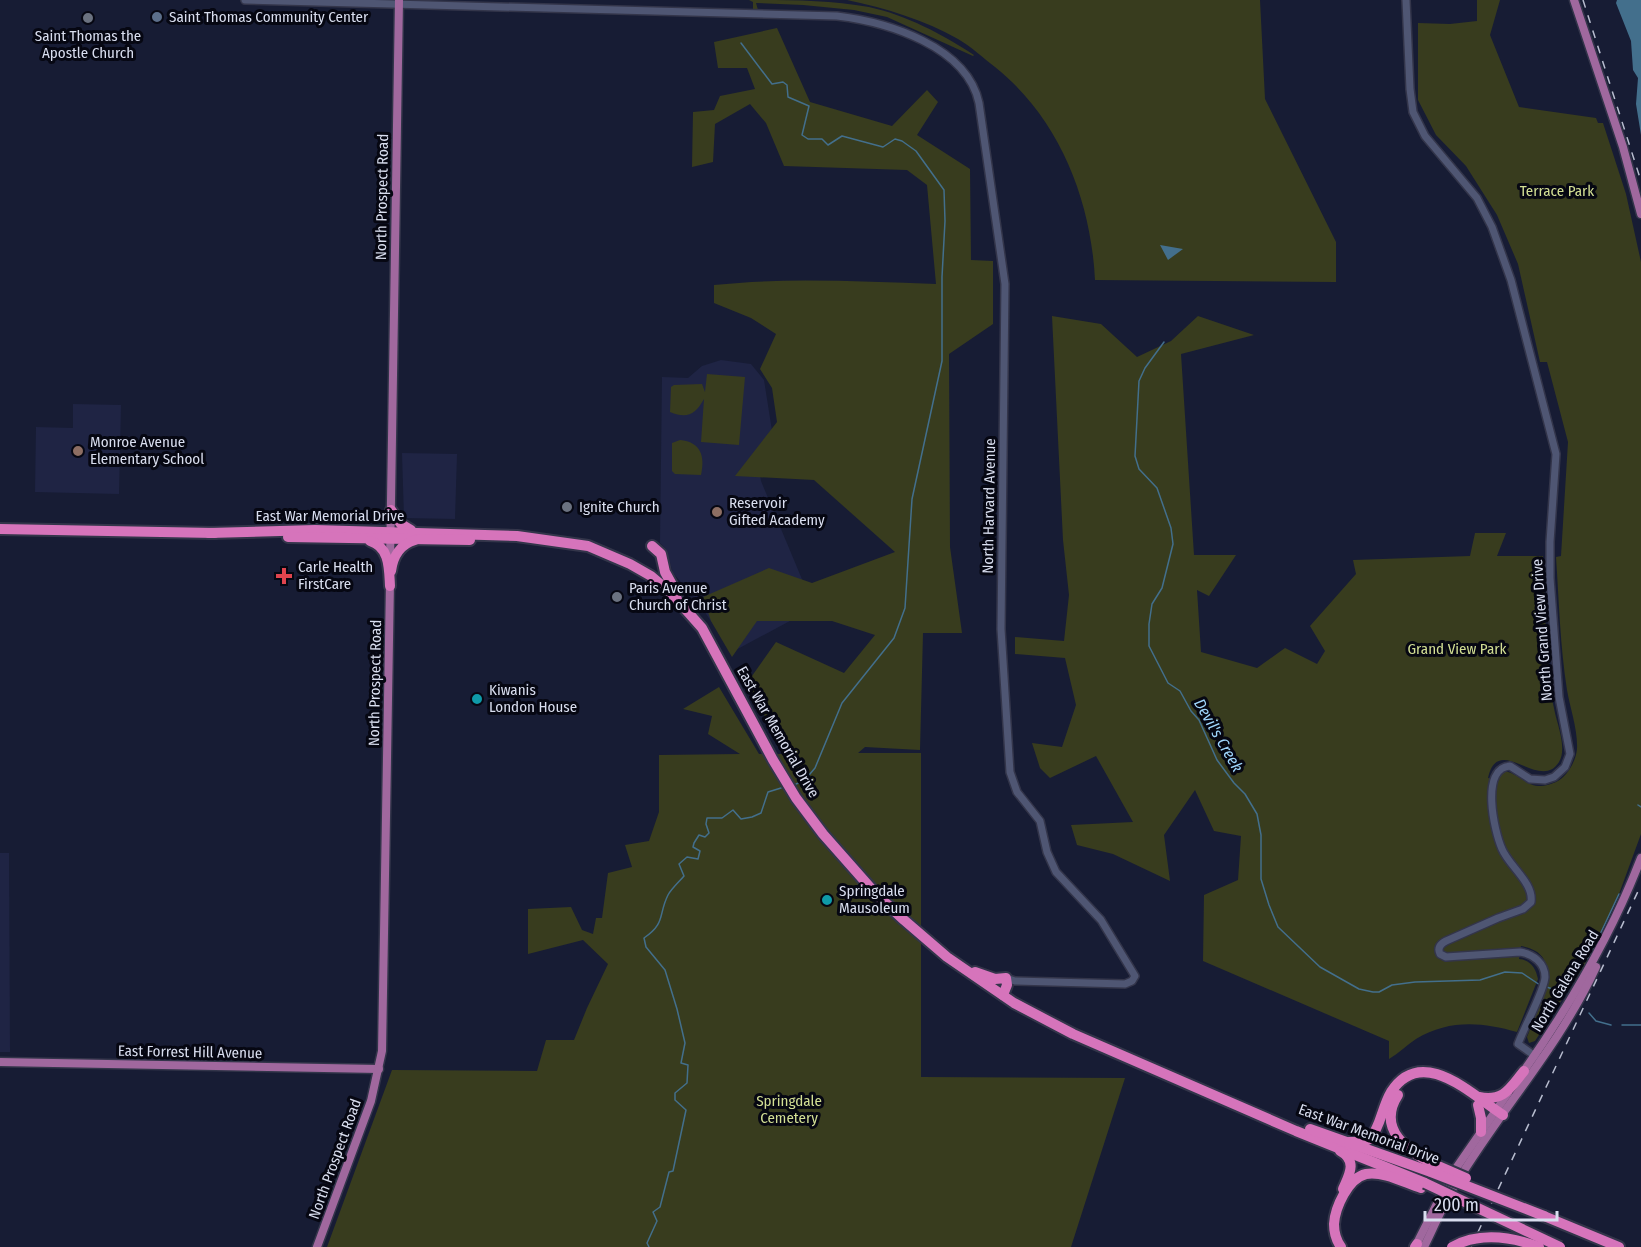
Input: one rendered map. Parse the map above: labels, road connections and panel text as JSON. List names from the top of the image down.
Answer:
{
  "streets": {
    "highway": ["East War Memorial Drive"],
    "main road": ["North Prospect Road", "North Galena Road", "East Forrest Hill Avenue"],
    "street": ["North Harvard Avenue", "North Grand View Drive"]
  },
  "crossings": [
    ["North Prospect Road", "North Harvard Avenue"],
    ["North Prospect Road", "East War Memorial Drive"],
    ["North Prospect Road", "East Forrest Hill Avenue"],
    ["North Harvard Avenue", "East War Memorial Drive"],
    ["North Grand View Drive", "North Galena Road"]
  ],
  "water": ["Devil's Creek"],
  "parks": ["Terrace Park", "Grand View Park", "Springdale Cemetery"],
  "places": {
    "other": [
      "Saint Thomas Community Center",
      "Saint Thomas the Apostle Church",
      "Monroe Avenue Elementary School",
      "Ignite Church",
      "Reservoir Gifted Academy",
      "Paris Avenue Church of Christ",
      "Kiwanis London House",
      "Springdale Mausoleum"
    ],
    "health": ["Carle Health FirstCare"]
  },
  "scale_bar": "200 m"
}
